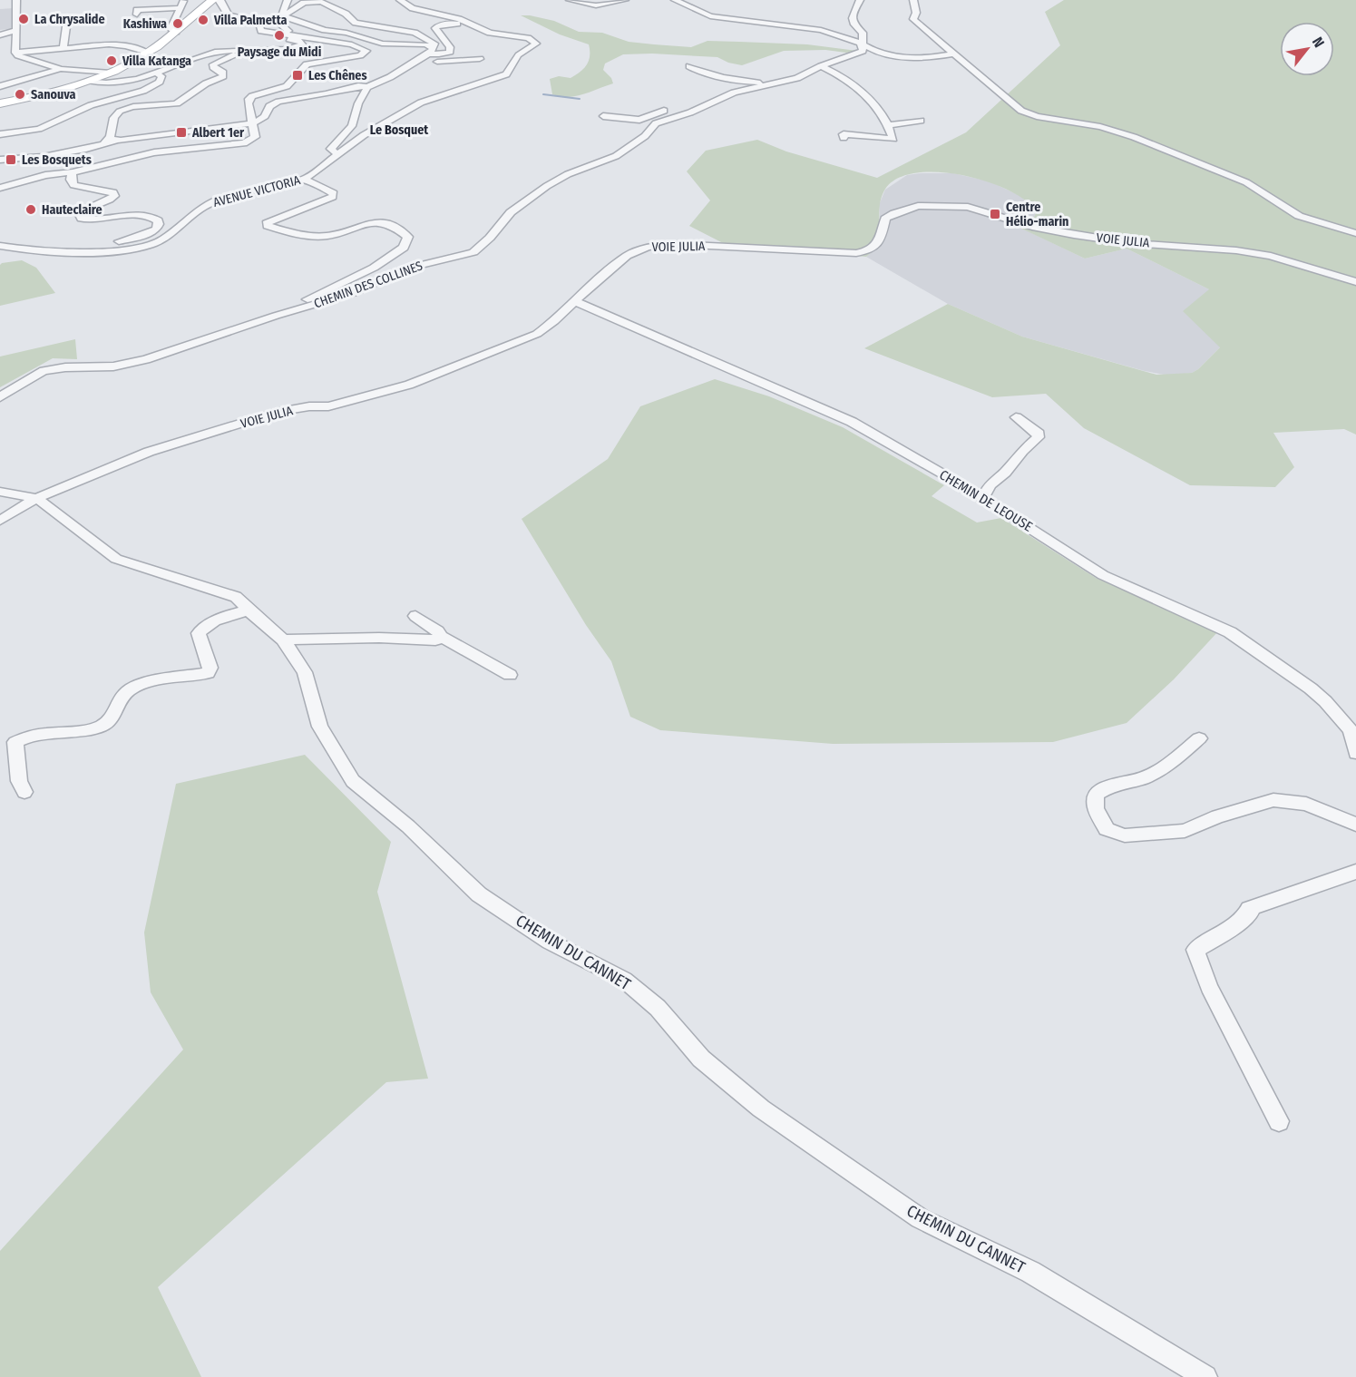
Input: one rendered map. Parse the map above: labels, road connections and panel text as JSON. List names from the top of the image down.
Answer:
{
  "streets": {
    "street": [
      "AVENUE VICTORIA",
      "VOIE JULIA",
      "CHEMIN DES COLLINES",
      "CHEMIN DE LEOUSE",
      "CHEMIN DU CANNET"
    ]
  },
  "crossings": [
    ["VOIE JULIA", "CHEMIN DE LEOUSE"],
    ["VOIE JULIA", "CHEMIN DU CANNET"]
  ],
  "districts": ["Le Bosquet"],
  "places": {
    "other": [
      "La Chrysalide",
      "Villa Palmetta",
      "Kashiwa",
      "Paysage du Midi",
      "Villa Katanga",
      "Sanouva",
      "Hauteclaire"
    ],
    "transit": [
      "Les Chênes",
      "Albert 1er",
      "Les Bosquets",
      "Centre Hélio-marin"
    ]
  },
  "north": "top right"
}
